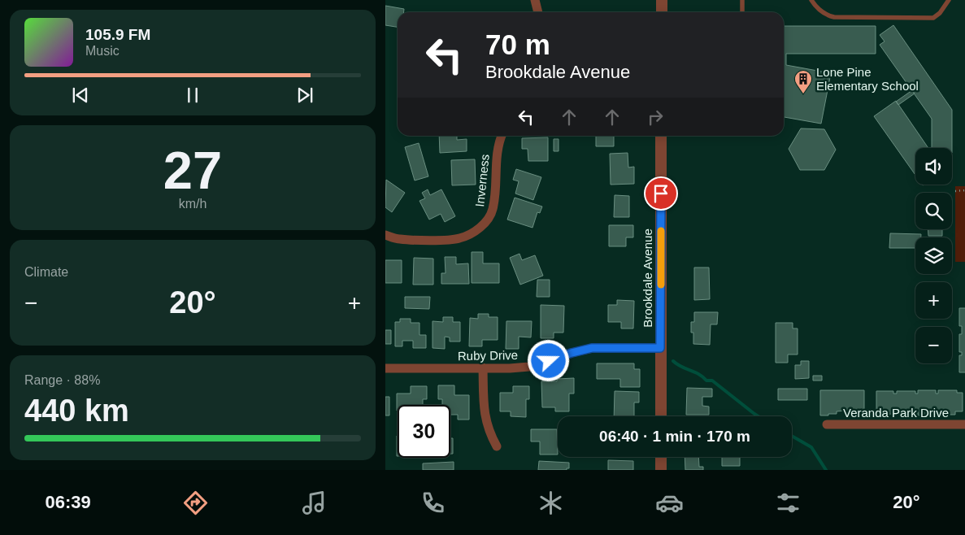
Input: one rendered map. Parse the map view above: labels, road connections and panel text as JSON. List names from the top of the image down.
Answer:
{
  "streets": {
    "street": [
      "Inverness",
      "Brookdale Avenue",
      "Ruby Drive",
      "Veranda Park Drive"
    ]
  },
  "crossings": [
    ["Brookdale Avenue", "Ruby Drive"]
  ],
  "places": {
    "building": ["Lone Pine Elementary School"]
  },
  "page": {
    "turn": ["70 m", "Brookdale Avenue"],
    "song": ["105.9 FM", "Music"],
    "tile": [
      ["27", "km/h"],
      "Climate",
      ["Range · 88%", "440 km"]
    ],
    "map_buttons": ["+", "−"],
    "heat": ["−", "20°", "+"],
    "limit": "30",
    "trip": "06:40 · 1 min · 170 m",
    "tabs": ["06:39", "20°"]
  }
}
